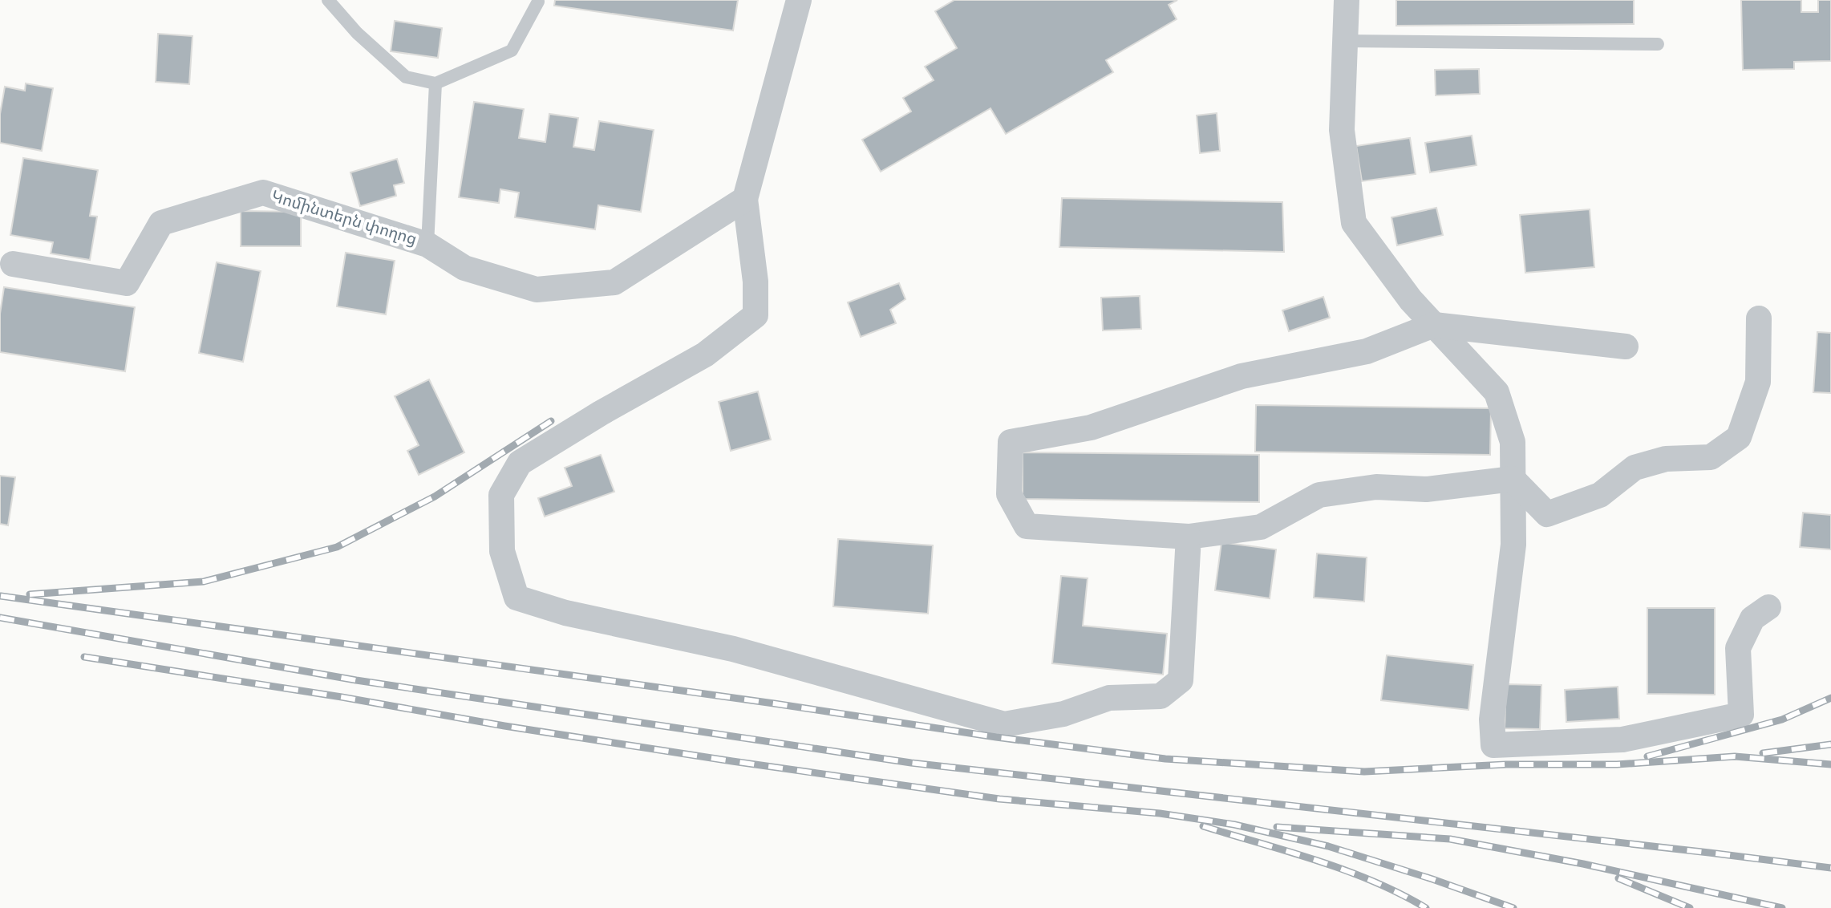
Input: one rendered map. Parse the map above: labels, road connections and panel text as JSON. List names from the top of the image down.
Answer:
{
  "streets": {
    "street": ["Կոմինտերն փողոց"]
  }
}
